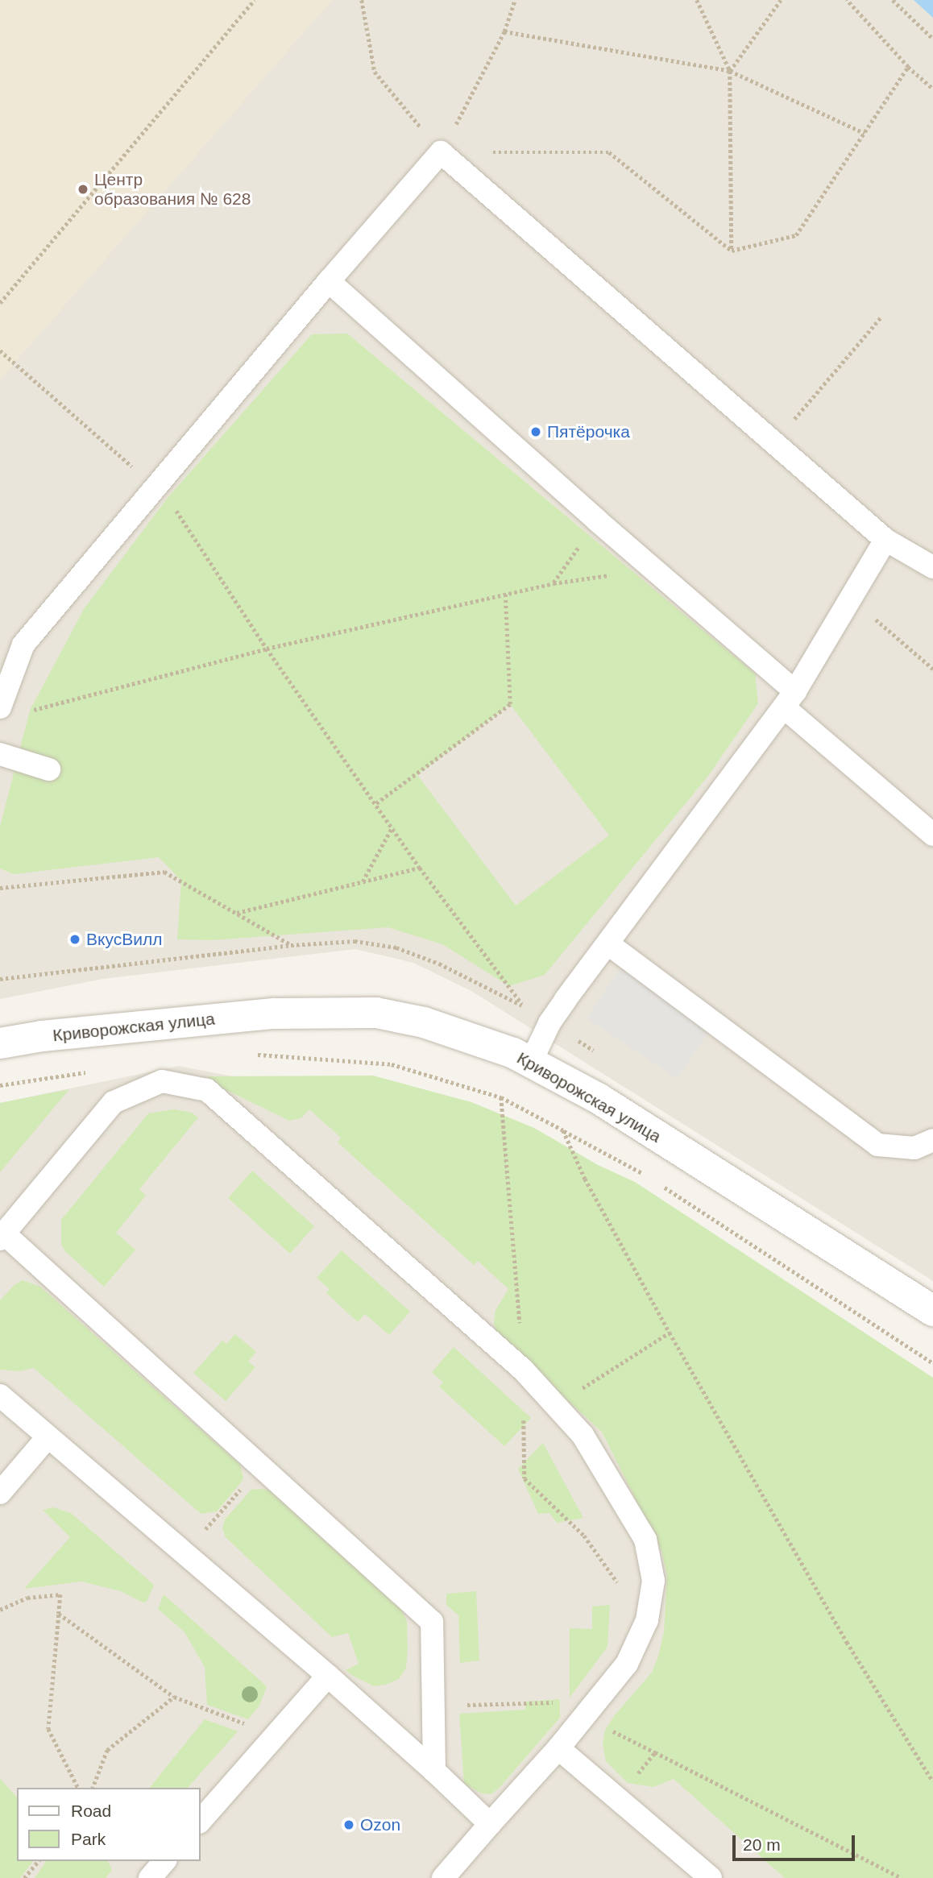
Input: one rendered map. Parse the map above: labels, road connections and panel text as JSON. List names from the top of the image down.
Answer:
{
  "streets": {
    "street": ["Криворожская улица"]
  },
  "places": [
    "Центр образования № 628",
    "Пятёрочка",
    "ВкусВилл",
    "Ozon"
  ],
  "legend": ["Road", "Park"],
  "scale_bar": "20 m"
}
